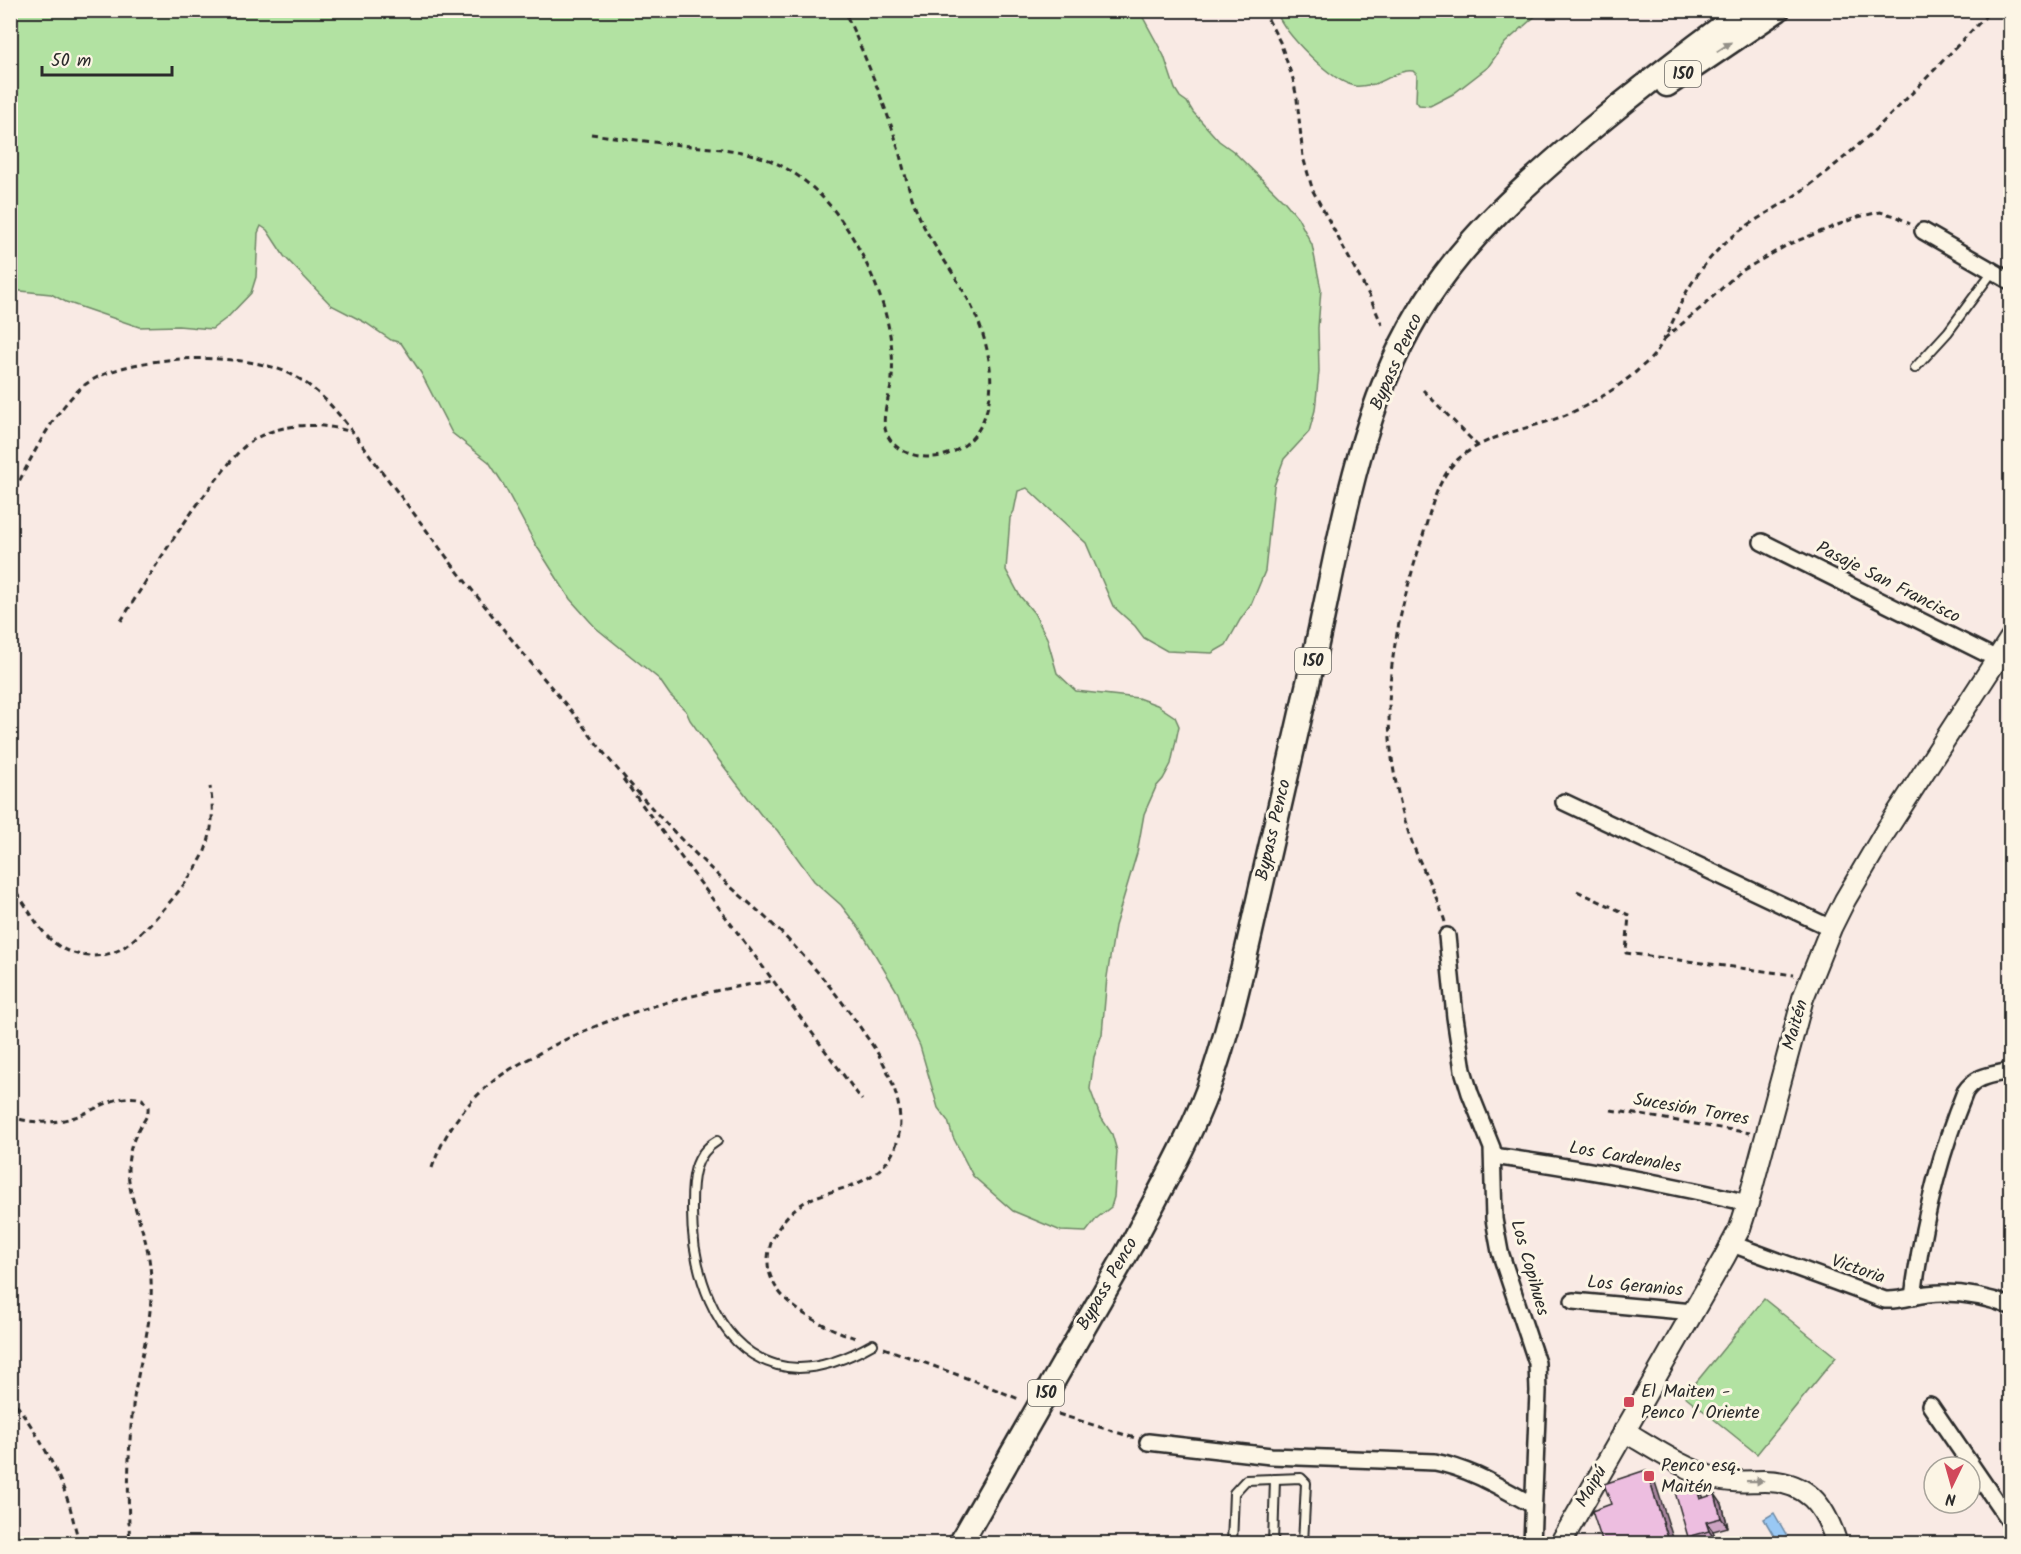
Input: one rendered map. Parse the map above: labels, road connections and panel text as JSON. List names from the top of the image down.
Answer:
{
  "streets": {
    "main road": [
      "150",
      "Bypass Penco",
      "Maitén",
      "Maipú"
    ],
    "street": [
      "Pasaje San Francisco",
      "Los Cardenales",
      "Los Copihues",
      "Victoria",
      "Los Geranios"
    ],
    "path": ["Sucesión Torres"]
  },
  "crossings": [
    ["Pasaje San Francisco", "Maitén"],
    ["Maitén", "Sucesión Torres"],
    ["Maitén", "Los Cardenales"],
    ["Maitén", "Victoria"],
    ["Maitén", "Los Geranios"],
    ["Maitén", "Maipú"],
    ["Los Cardenales", "Los Copihues"]
  ],
  "places": {
    "transit": ["El Maiten - Penco / Oriente", "Penco esq. Maitén"]
  },
  "scale_bar": "50 m",
  "north": "bottom"
}
